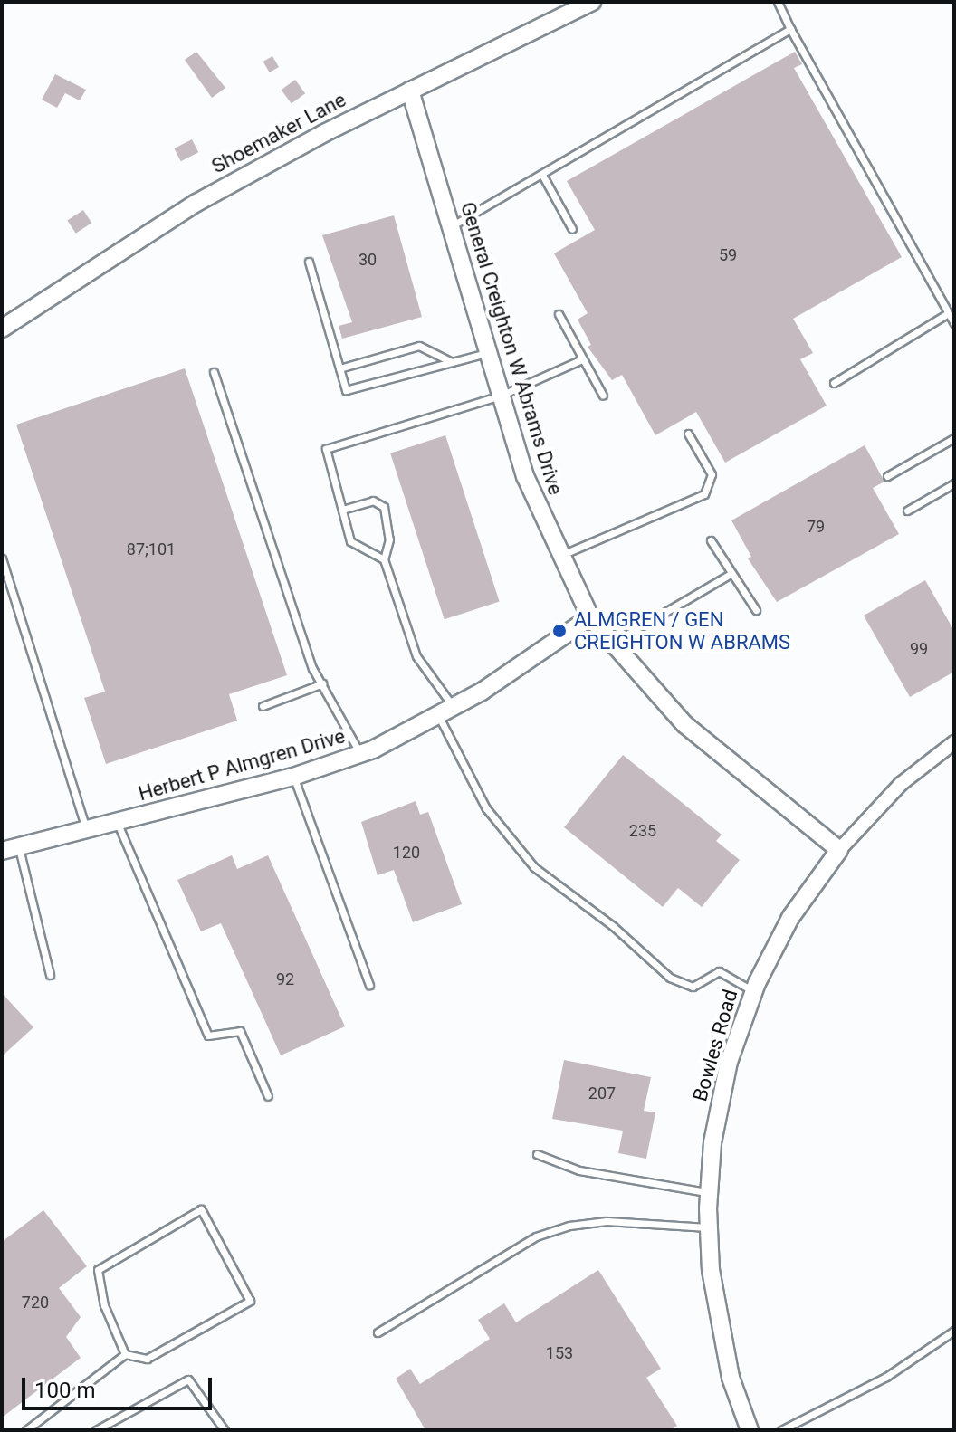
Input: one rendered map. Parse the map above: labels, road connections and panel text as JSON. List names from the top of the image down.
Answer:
{
  "streets": {
    "street": [
      "Shoemaker Lane",
      "General Creighton W Abrams Drive",
      "Herbert P Almgren Drive",
      "Bowles Road"
    ]
  },
  "crossings": [
    ["Shoemaker Lane", "General Creighton W Abrams Drive"],
    ["General Creighton W Abrams Drive", "Herbert P Almgren Drive"],
    ["General Creighton W Abrams Drive", "Bowles Road"]
  ],
  "places": ["ALMGREN / GEN CREIGHTON W ABRAMS"],
  "house_numbers": [
    "59",
    "30",
    "79",
    "87;101",
    "99",
    "235",
    "120",
    "92",
    "207",
    "720",
    "153"
  ],
  "scale_bar": "100 m"
}
